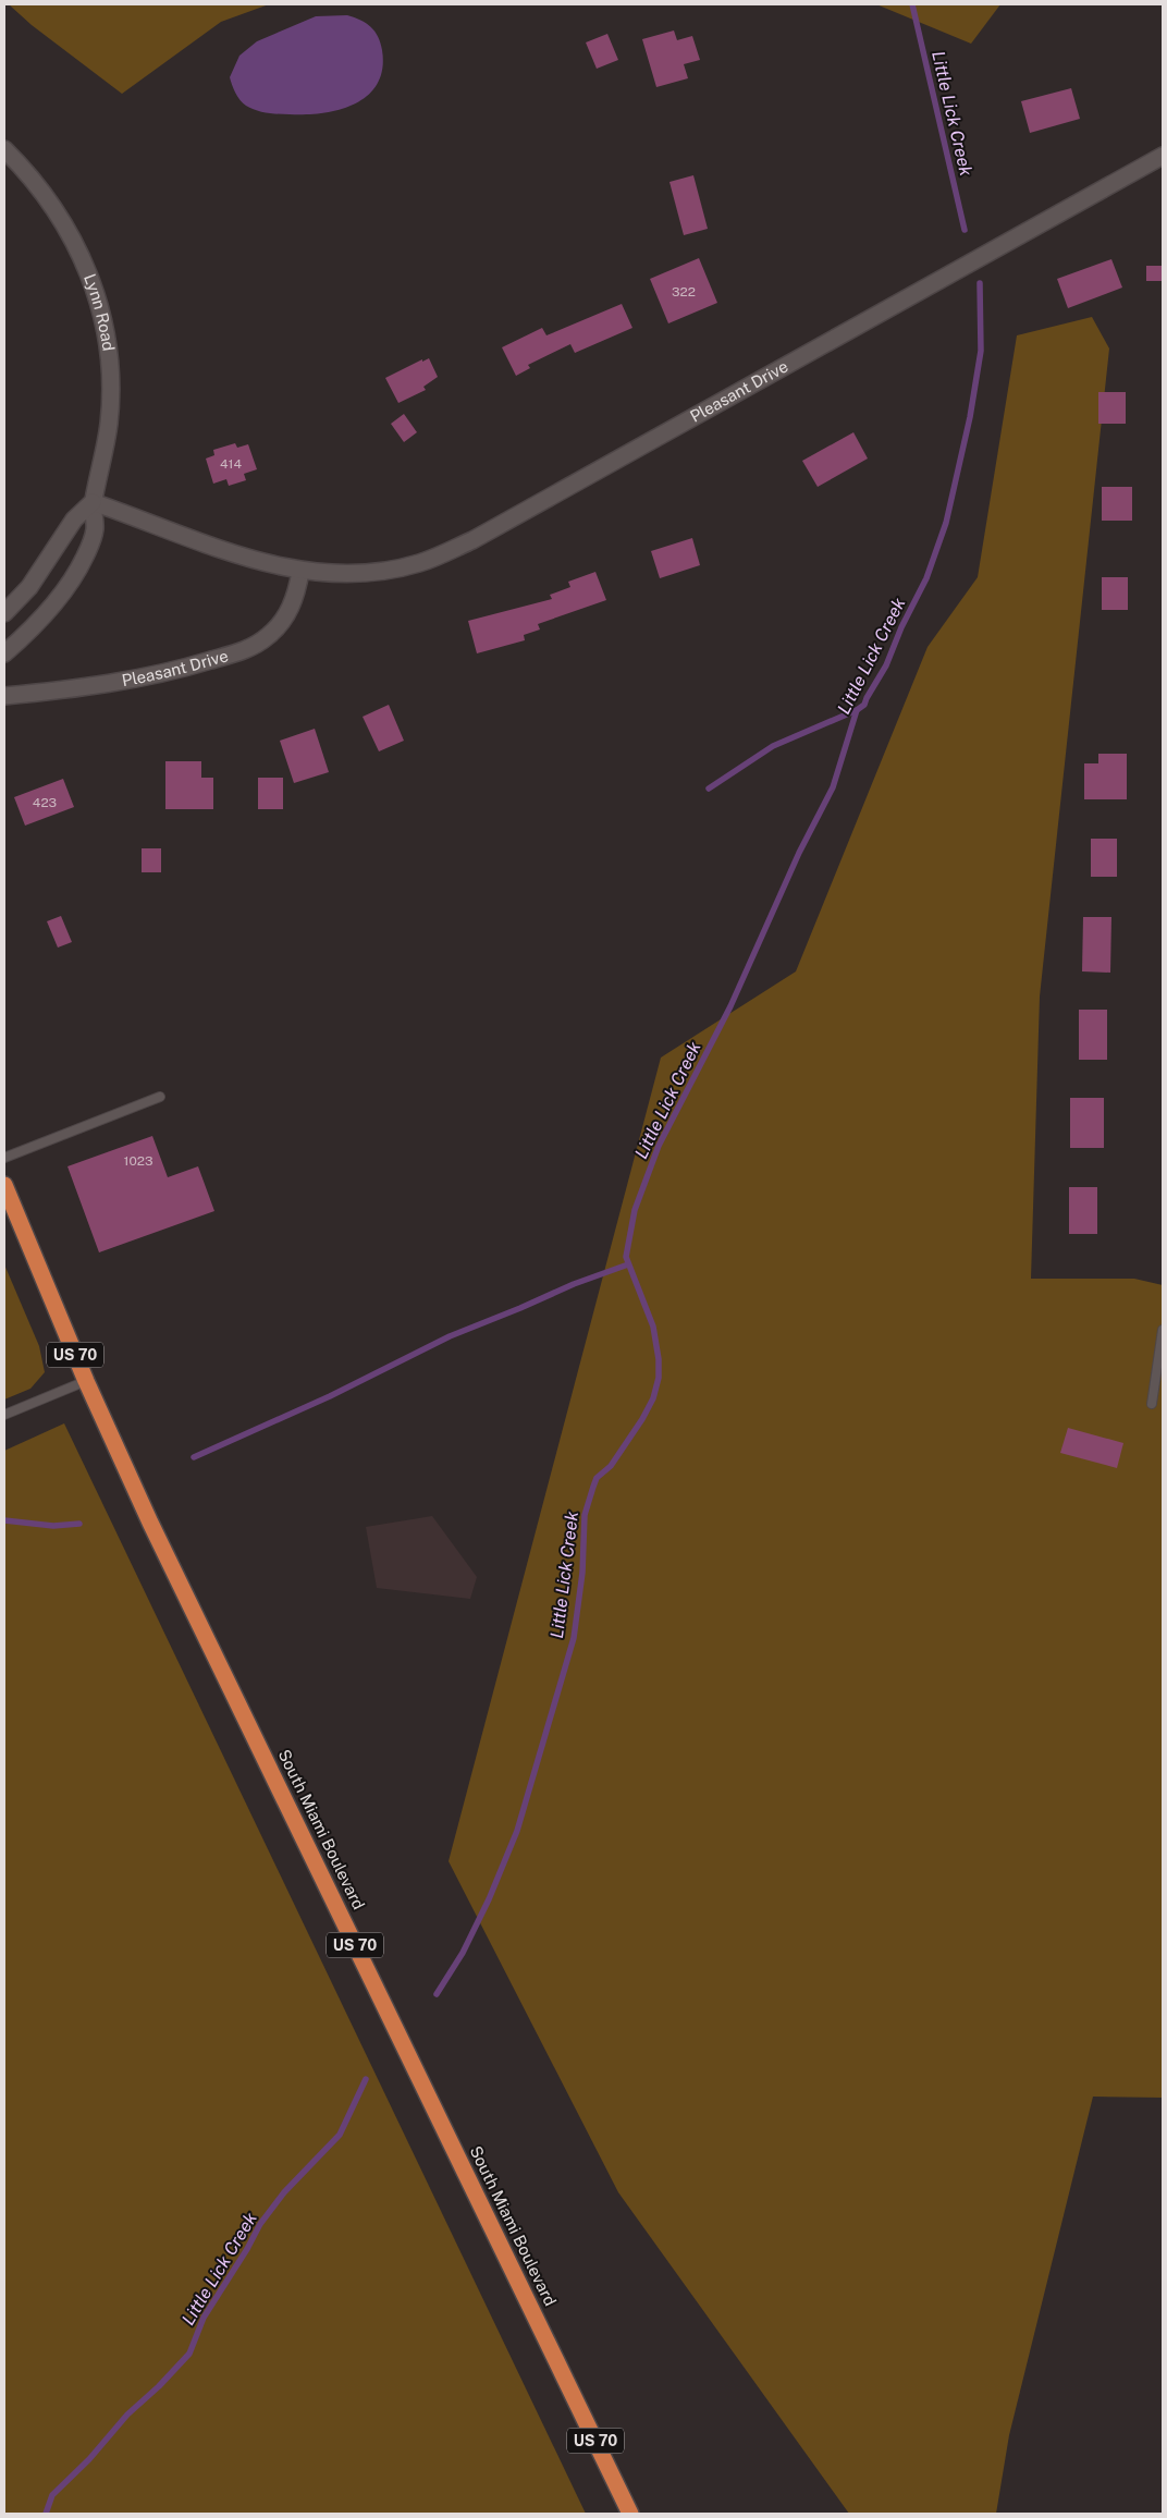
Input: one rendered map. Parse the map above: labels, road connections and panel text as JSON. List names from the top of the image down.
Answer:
{
  "streets": {
    "highway": ["US 70", "South Miami Boulevard"],
    "street": ["Lynn Road", "Pleasant Drive"]
  },
  "crossings": [
    ["Lynn Road", "Pleasant Drive"]
  ],
  "water": ["Little Lick Creek"],
  "house_numbers": [
    "322",
    "414",
    "423",
    "1023"
  ]
}
